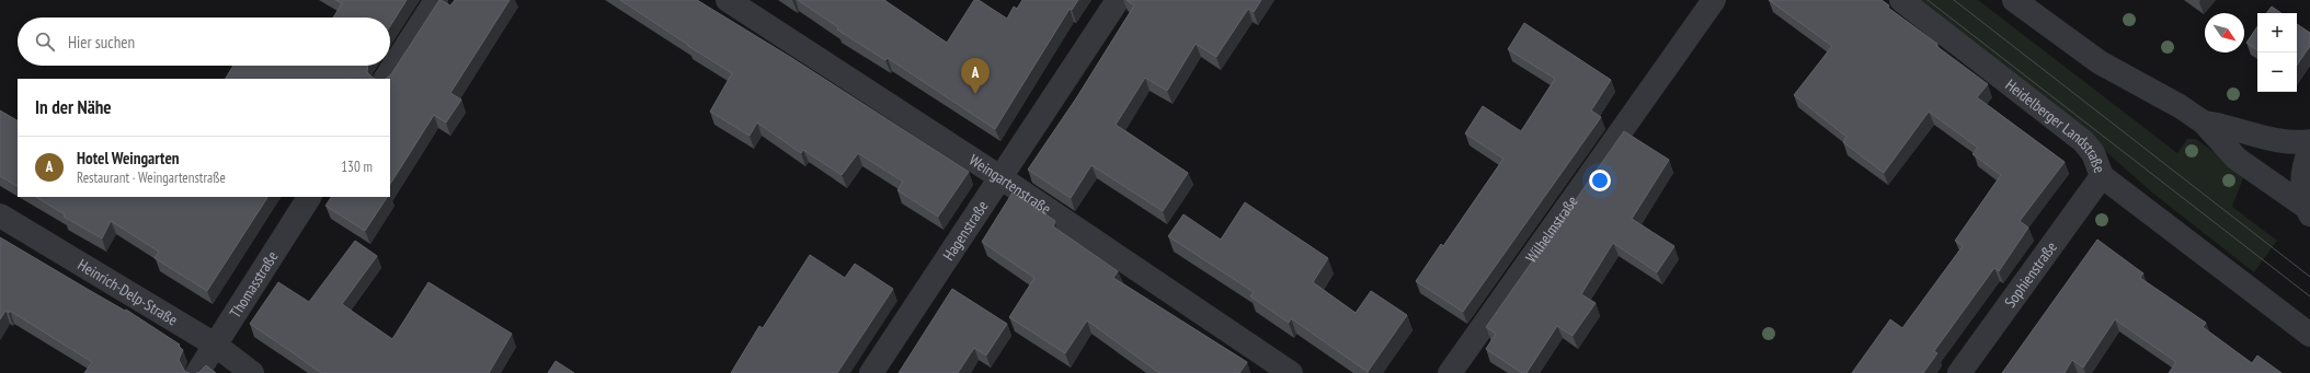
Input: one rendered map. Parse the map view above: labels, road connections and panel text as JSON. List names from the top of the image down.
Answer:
{
  "streets": {
    "street": [
      "Heidelberger Landstraße",
      "Weingartenstraße",
      "Wilhelmstraße",
      "Hagenstraße",
      "Sophienstraße",
      "Thomasstraße",
      "Heinrich-Delp-Straße"
    ]
  },
  "crossings": [
    ["Heidelberger Landstraße", "Sophienstraße"],
    ["Weingartenstraße", "Hagenstraße"],
    ["Thomasstraße", "Heinrich-Delp-Straße"]
  ],
  "north": "bottom right",
  "page": {
    "map_buttons": ["+", "−"],
    "search": "Hier suchen",
    "pins": "A",
    "heading": "In der Nähe",
    "list": [
      {
        "mark": "A",
        "name": "Hotel Weingarten",
        "note": "Restaurant · Weingartenstraße",
        "value": "130 m"
      }
    ]
  }
}
